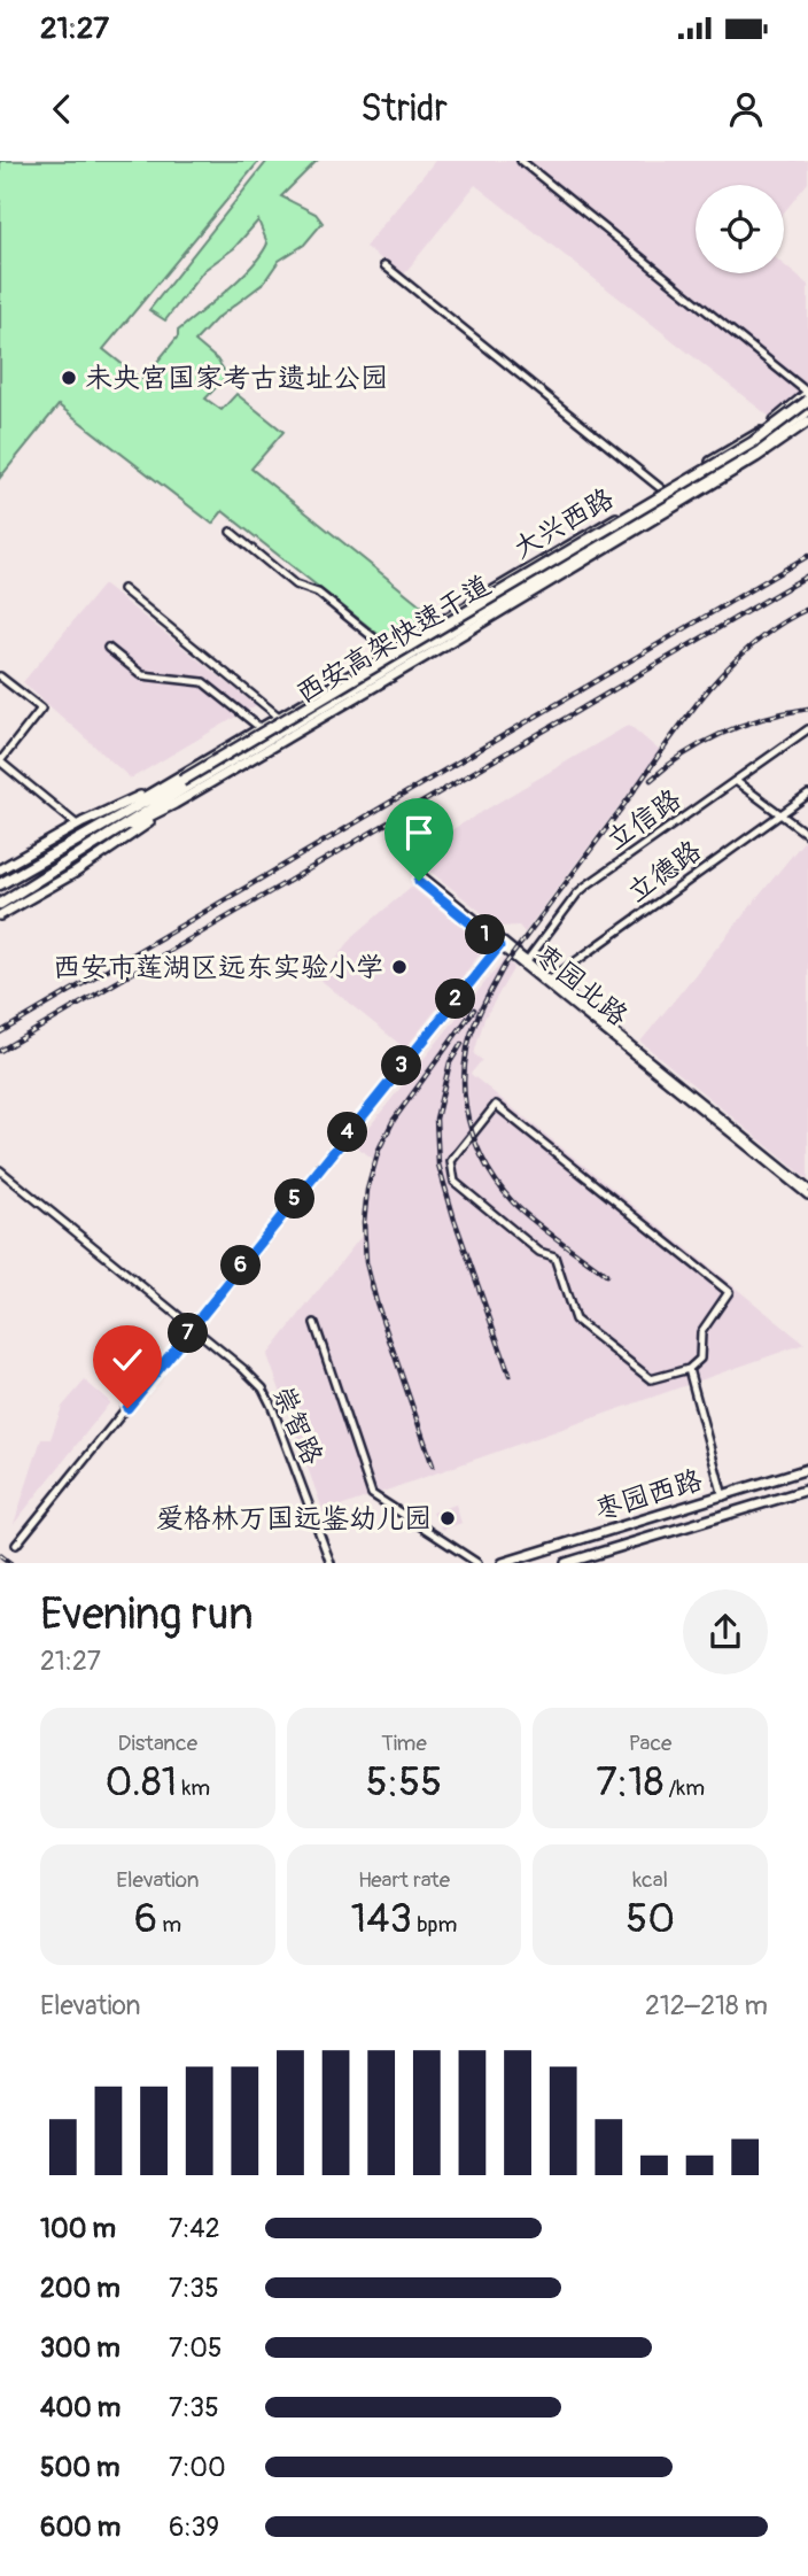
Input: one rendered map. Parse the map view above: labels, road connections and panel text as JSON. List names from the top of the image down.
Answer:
{
  "streets": {
    "highway": ["西安高架快速干道"],
    "main road": ["大兴西路", "枣园西路"],
    "street": [
      "立信路",
      "立德路",
      "枣园北路",
      "崇智路"
    ]
  },
  "crossings": [
    ["大兴西路", "西安高架快速干道"],
    ["立信路", "枣园北路"],
    ["立德路", "枣园北路"]
  ],
  "places": ["未央宫国家考古遗址公园", "西安市莲湖区远东实验小学", "爱格林万国远鉴幼儿园"],
  "page": {
    "status": "21:27",
    "header": "Stridr",
    "pins": [
      "1",
      "2",
      "3",
      "4",
      "5",
      "6",
      "7"
    ],
    "heading": ["Evening run", "21:27"],
    "stats": [
      ["Distance", "0.81 km"],
      ["Time", "5:55"],
      ["Pace", "7:18 /km"],
      ["Elevation", "6 m"],
      ["Heart rate", "143 bpm"],
      ["kcal", "50"]
    ],
    "chart": ["Elevation", "212–218 m"],
    "list": [
      {
        "name": "100 m",
        "note": "7:42"
      },
      {
        "name": "200 m",
        "note": "7:35"
      },
      {
        "name": "300 m",
        "note": "7:05"
      },
      {
        "name": "400 m",
        "note": "7:35"
      },
      {
        "name": "500 m",
        "note": "7:00"
      },
      {
        "name": "600 m",
        "note": "6:39"
      }
    ]
  }
}
